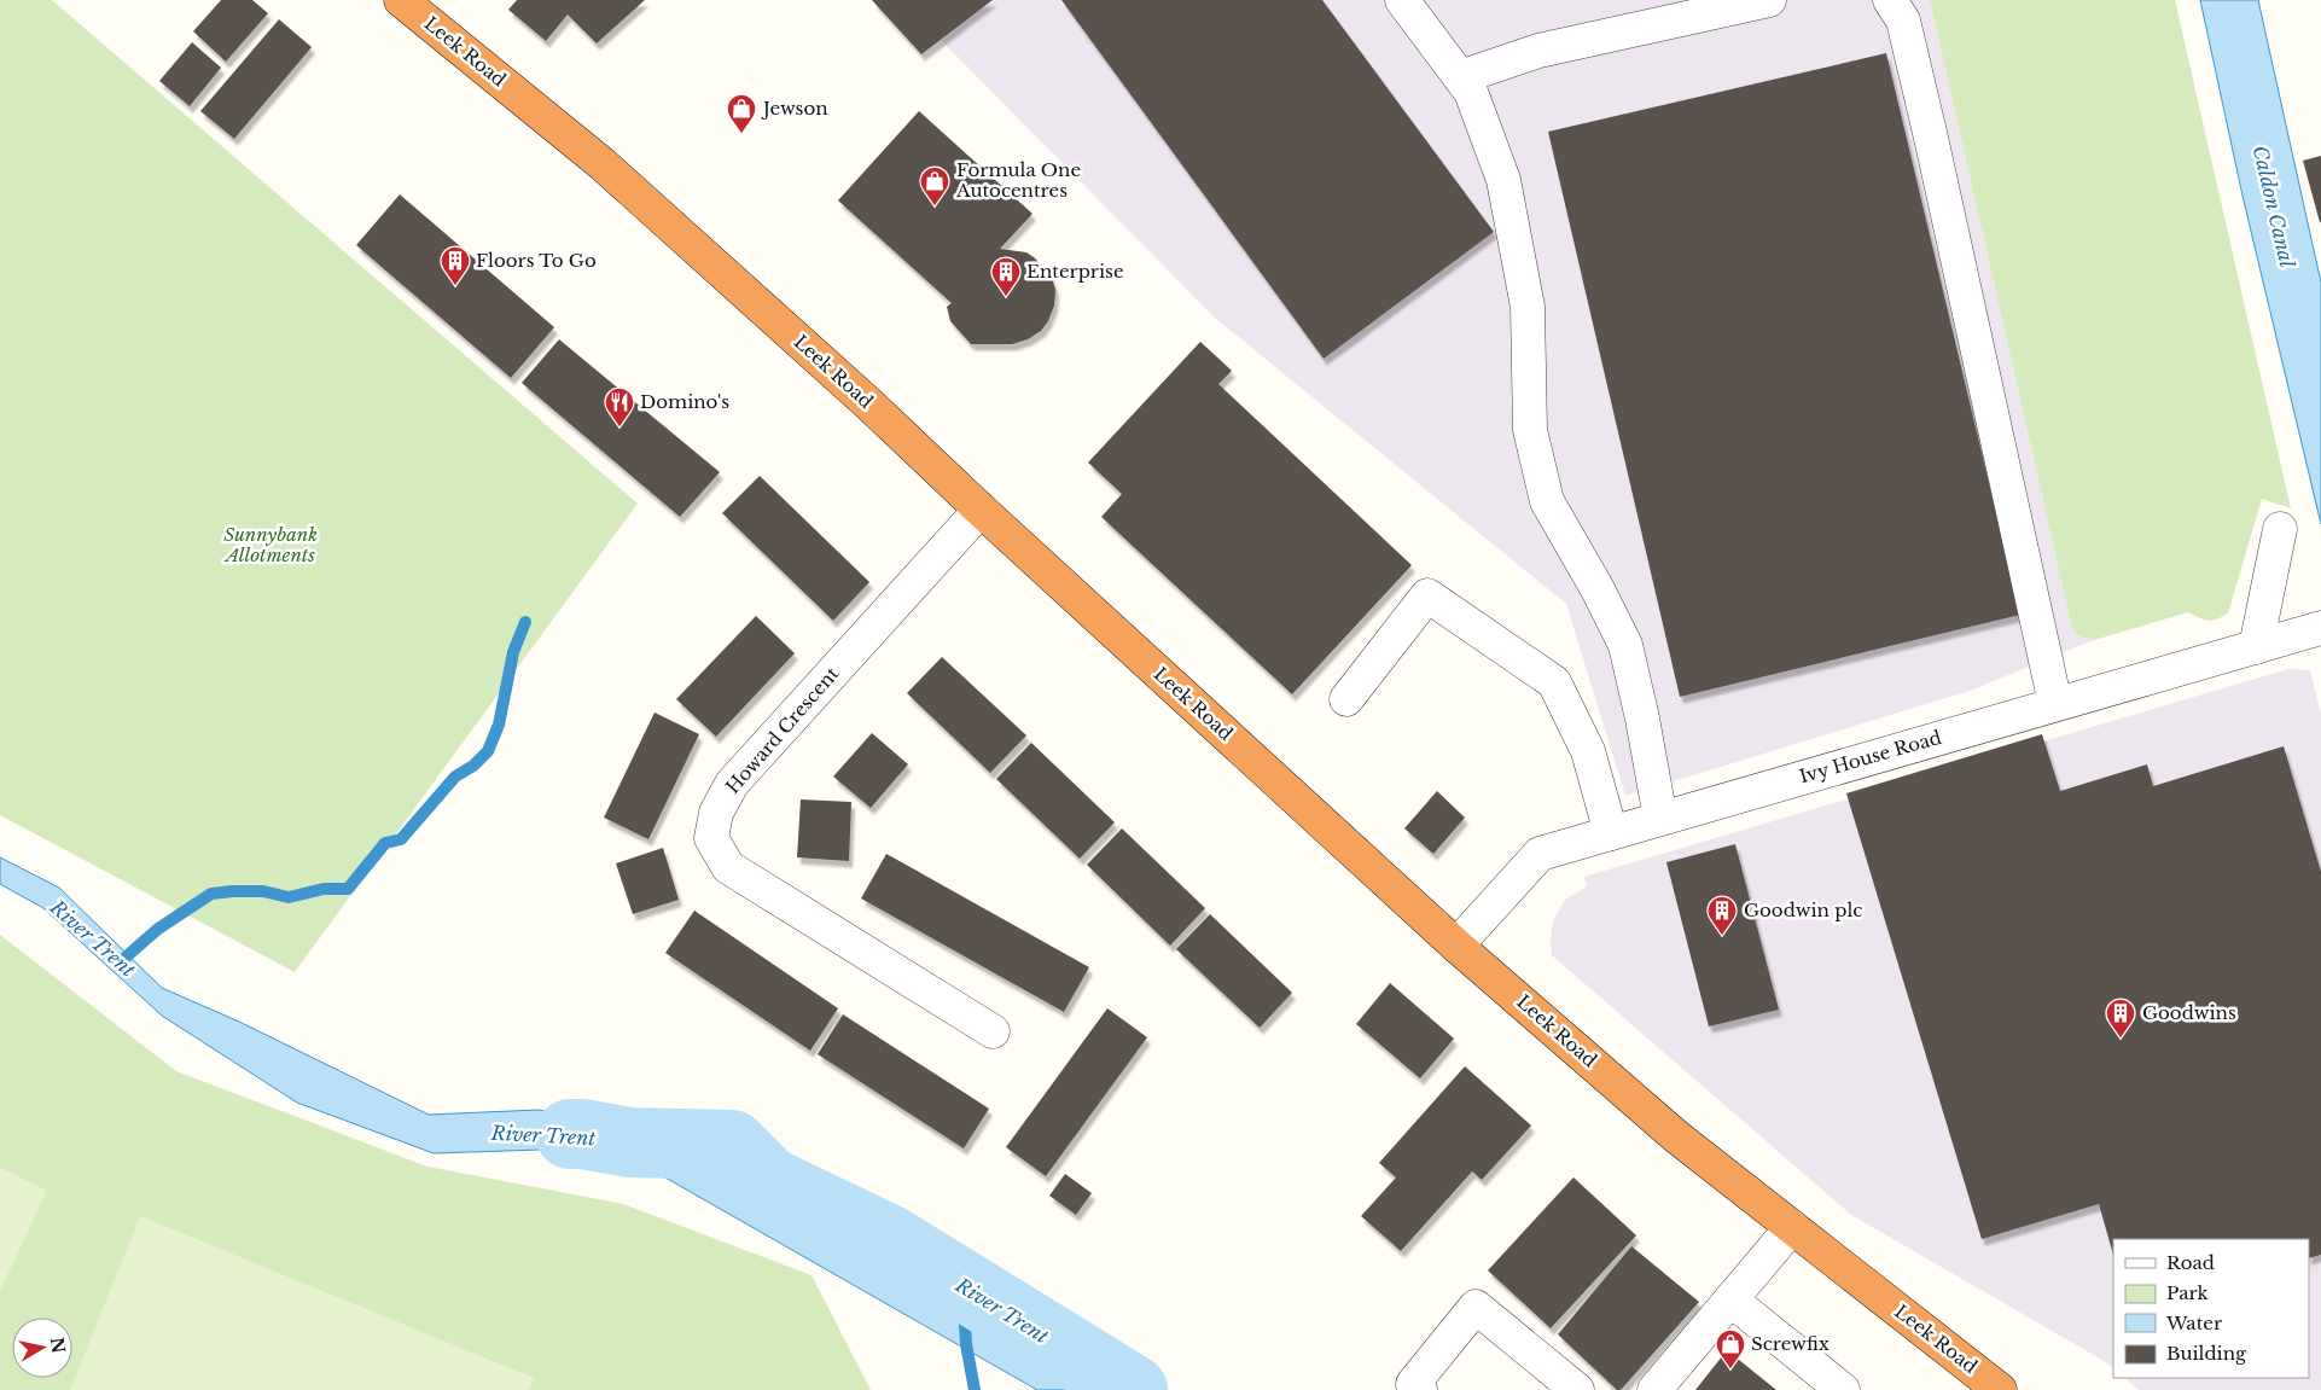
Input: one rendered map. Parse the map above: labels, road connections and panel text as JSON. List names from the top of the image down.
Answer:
{
  "streets": {
    "highway": ["Leek Road"],
    "street": ["Howard Crescent", "Ivy House Road"]
  },
  "crossings": [
    ["Leek Road", "Howard Crescent"],
    ["Leek Road", "Ivy House Road"]
  ],
  "water": ["Caldon Canal", "River Trent"],
  "parks": ["Sunnybank Allotments"],
  "places": {
    "shop": ["Jewson", "Formula One Autocentres", "Screwfix"],
    "building": [
      "Floors To Go",
      "Enterprise",
      "Goodwin plc",
      "Goodwins"
    ],
    "restaurant": ["Domino's"]
  },
  "legend": [
    "Road",
    "Park",
    "Water",
    "Building"
  ],
  "north": "right"
}
